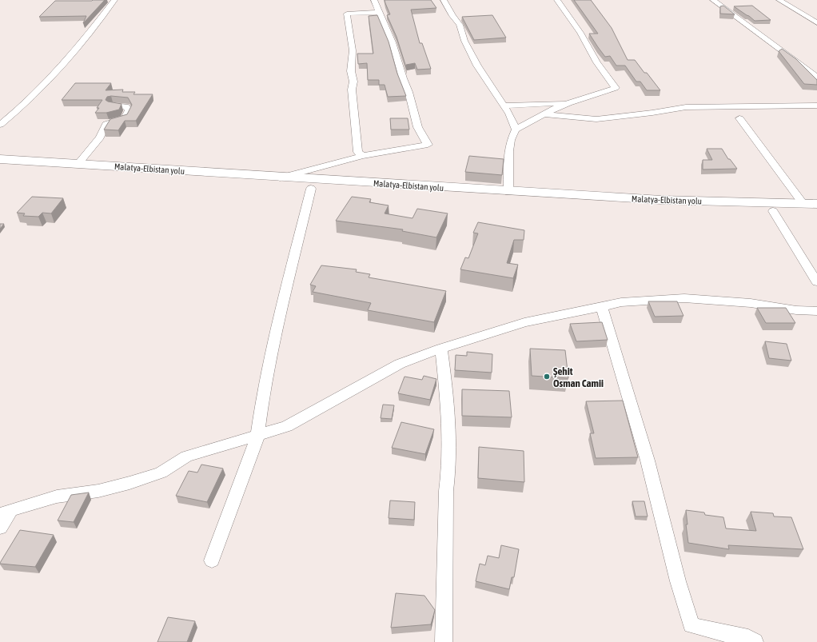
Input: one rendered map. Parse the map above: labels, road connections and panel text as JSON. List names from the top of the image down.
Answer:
{
  "streets": {
    "main road": ["Malatya-Elbistan yolu"]
  },
  "places": ["Şehit Osman Camii"]
}
